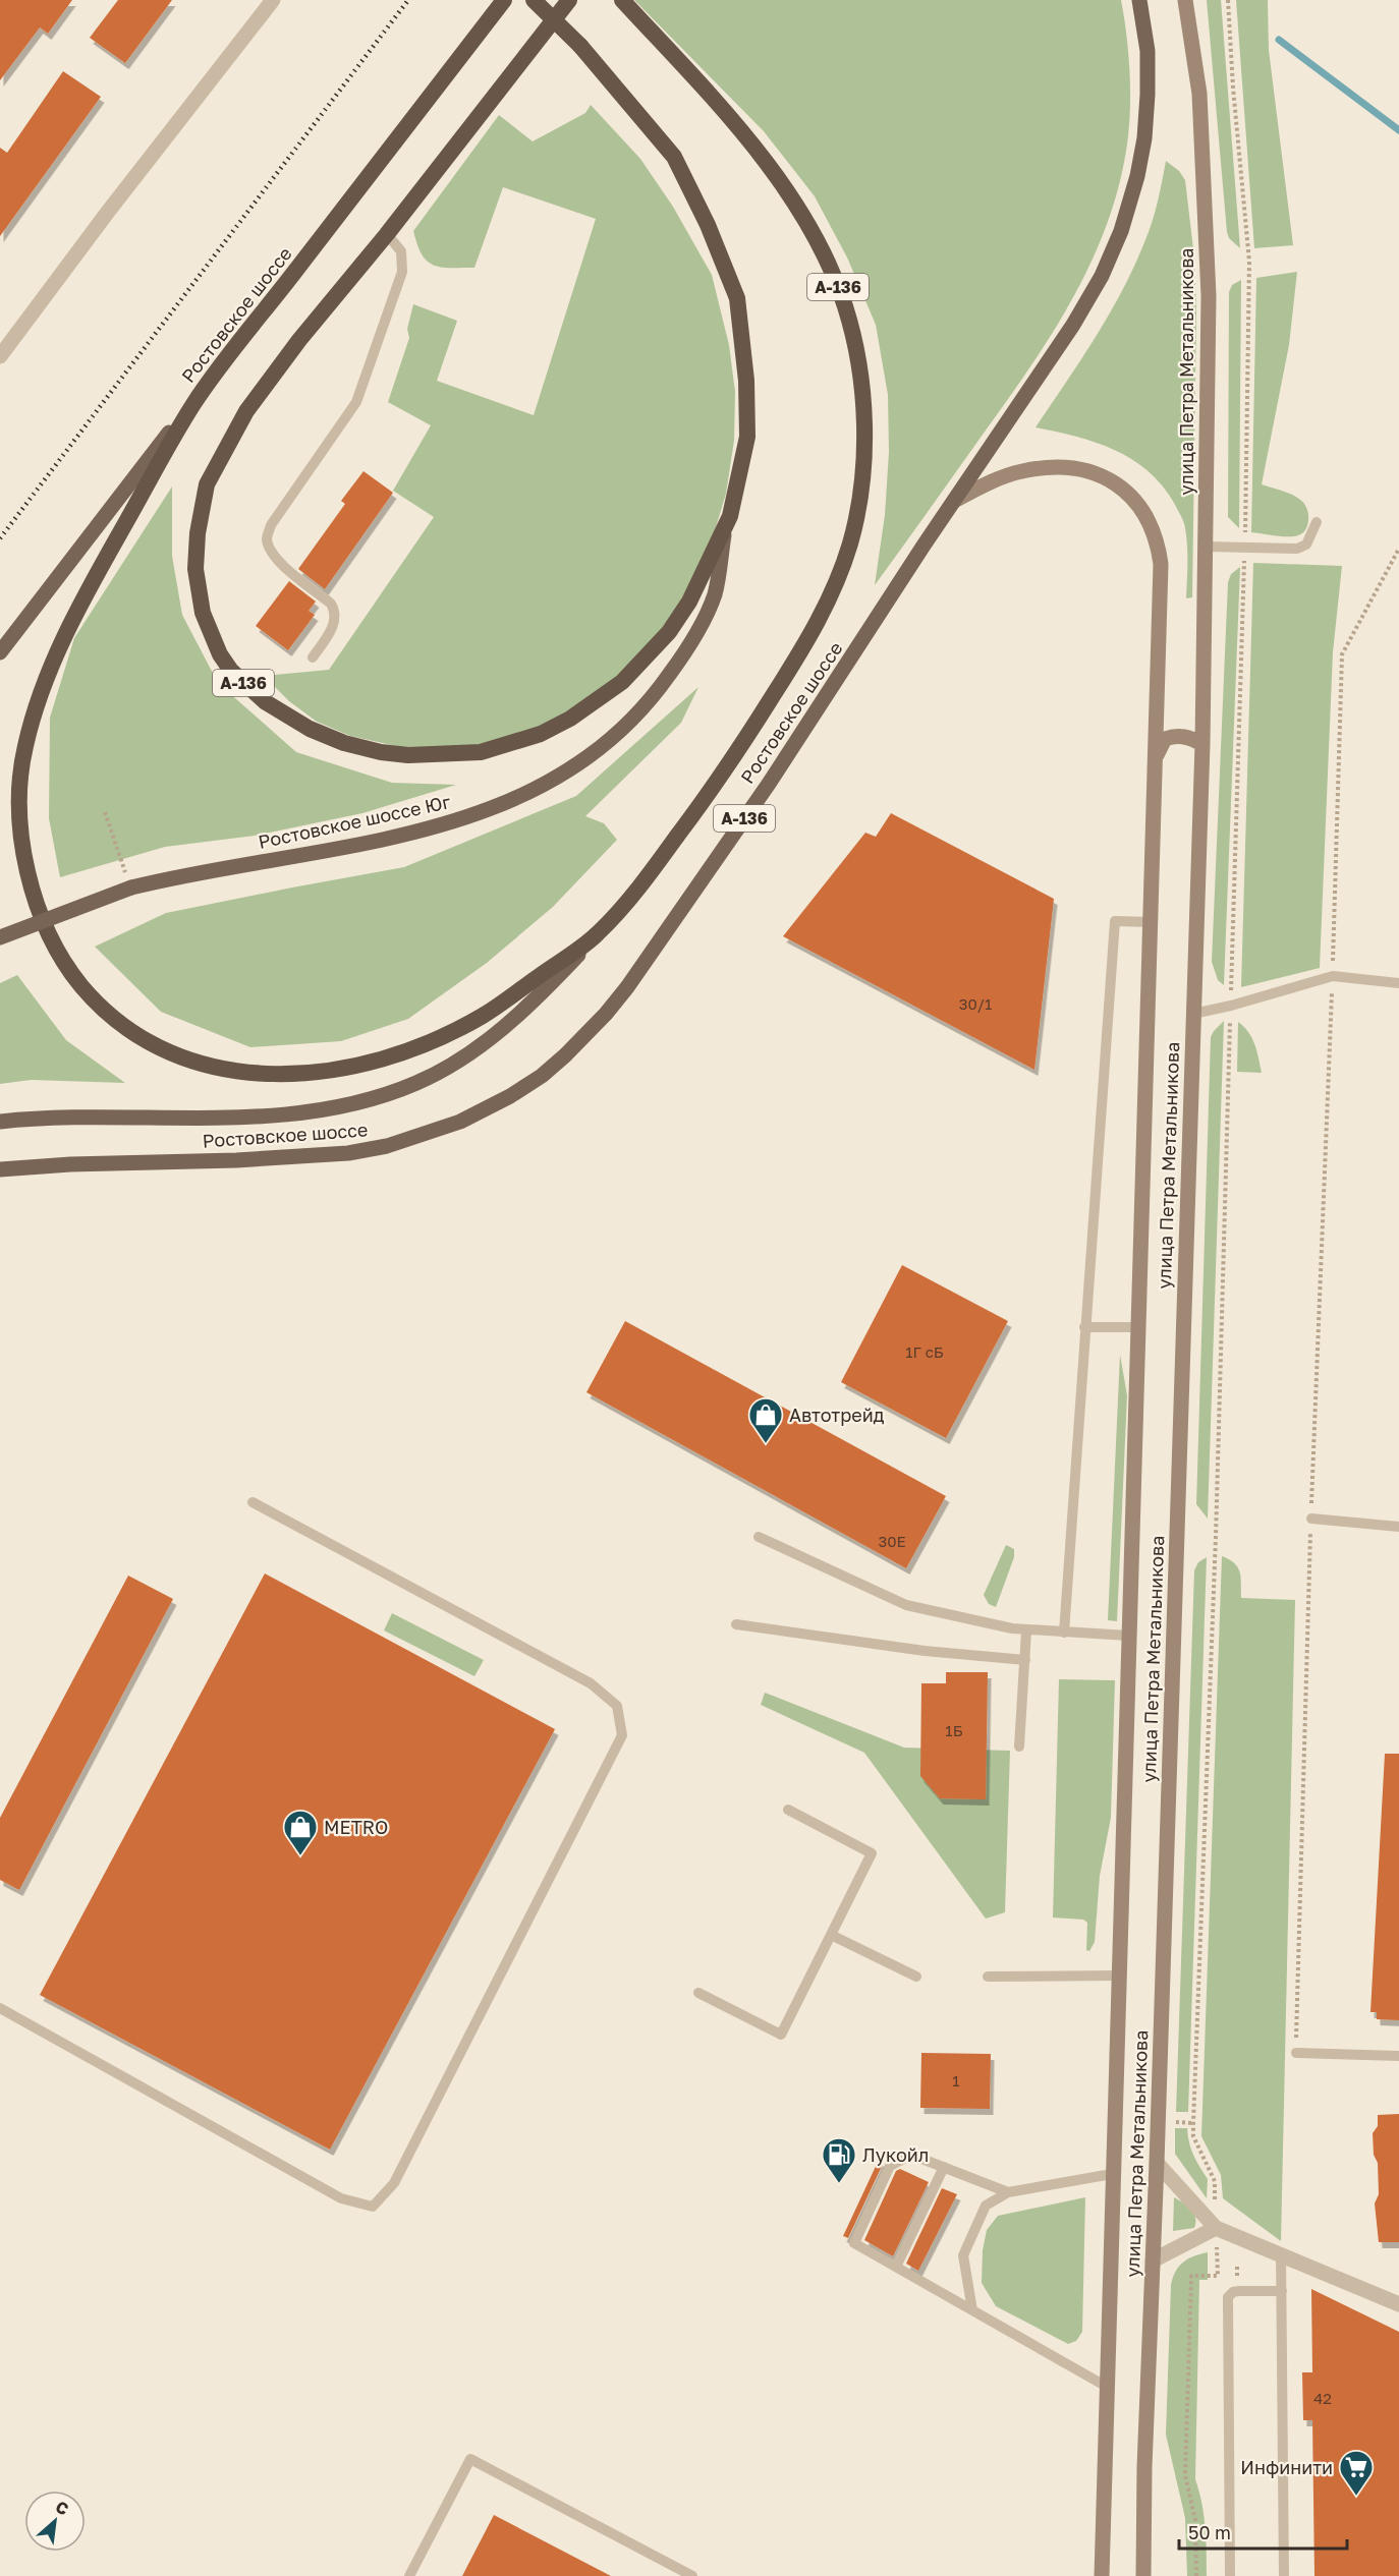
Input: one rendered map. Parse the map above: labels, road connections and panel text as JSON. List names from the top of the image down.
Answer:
{
  "streets": {
    "highway": ["А-136", "Ростовское шоссе"],
    "main road": ["улица Петра Метальникова", "Ростовское шоссе Юг"]
  },
  "crossings": [
    ["А-136", "Ростовское шоссе"],
    ["А-136", "Ростовское шоссе Юг"],
    ["Ростовское шоссе", "улица Петра Метальникова"]
  ],
  "places": {
    "shop": ["Автотрейд", "METRO"],
    "fuel station": ["Лукойл"],
    "supermarket": ["Инфинити"]
  },
  "house_numbers": [
    "30/1",
    "1Г сБ",
    "30Е",
    "1Б",
    "1",
    "42"
  ],
  "scale_bar": "50 m",
  "north": "top right"
}
